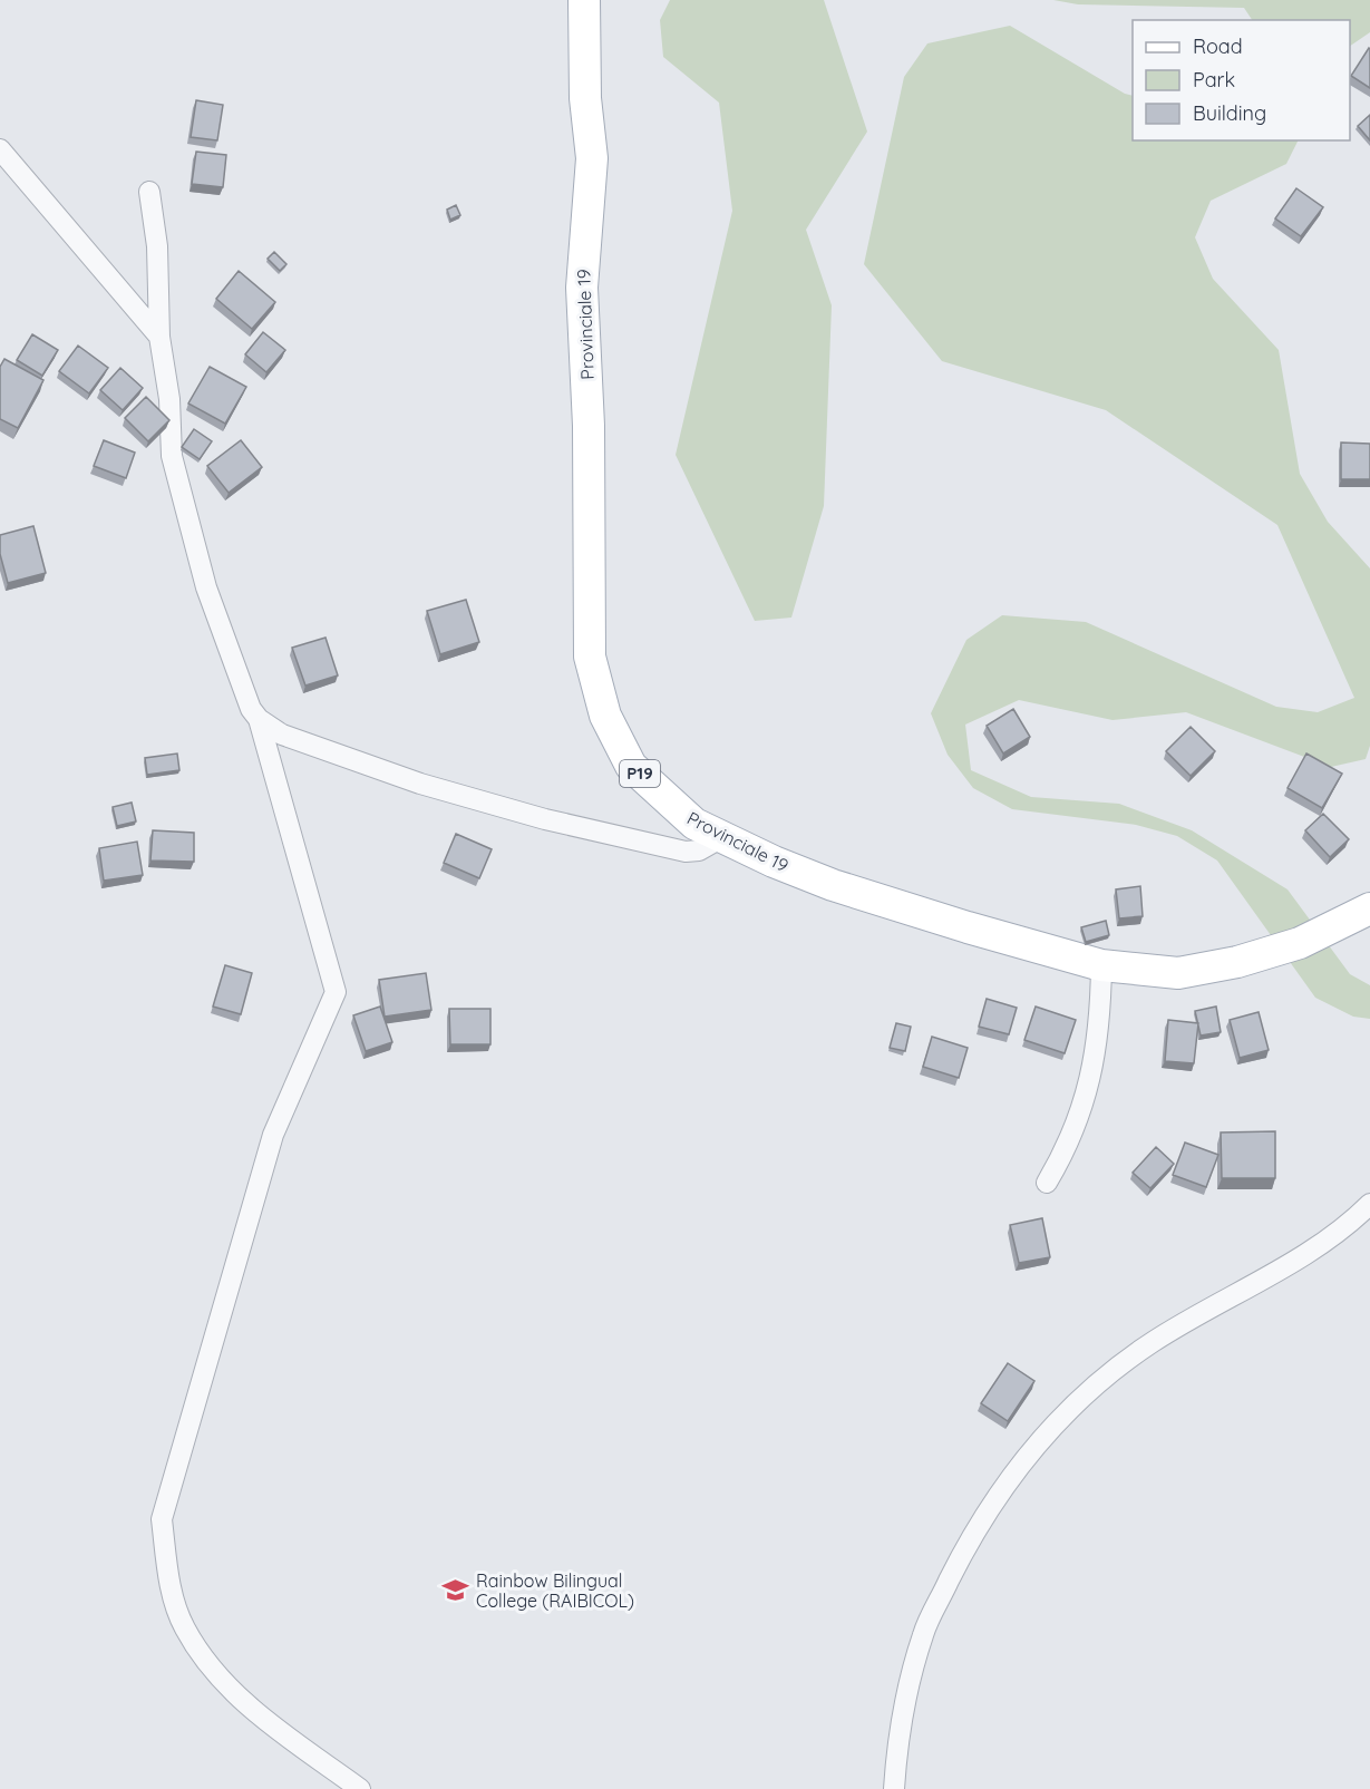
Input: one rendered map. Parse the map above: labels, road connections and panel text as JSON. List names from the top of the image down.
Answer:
{
  "streets": {
    "main road": ["Provinciale 19", "P19"]
  },
  "places": {
    "school or university": ["Rainbow Bilingual College (RAIBICOL)"]
  },
  "legend": ["Road", "Park", "Building"]
}
